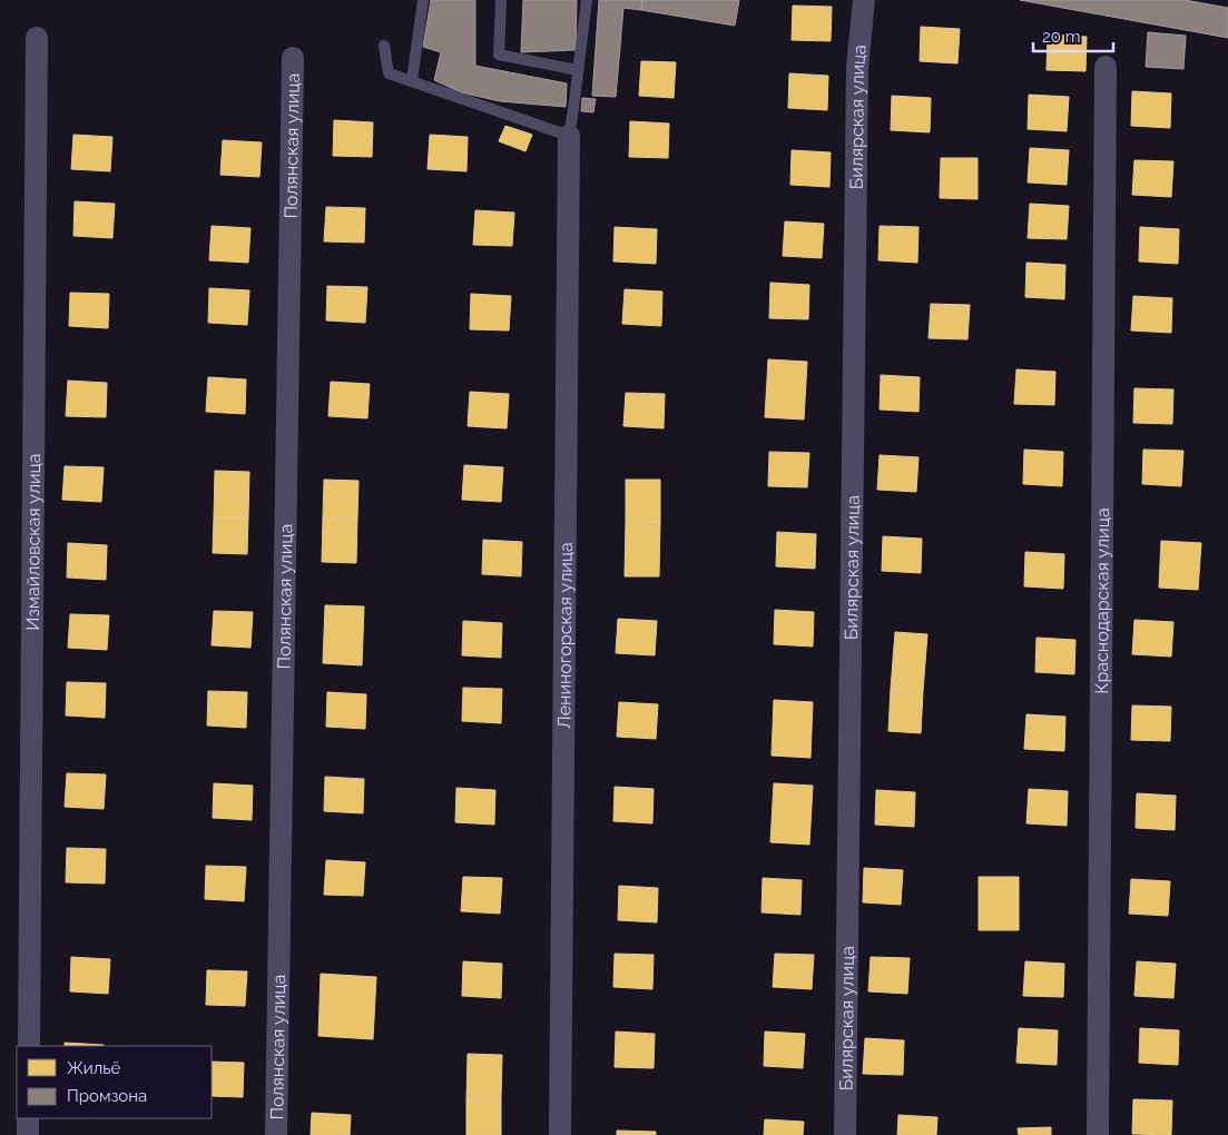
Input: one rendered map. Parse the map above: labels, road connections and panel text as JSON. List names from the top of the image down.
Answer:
{
  "streets": {
    "street": [
      "Билярская улица",
      "Полянская улица",
      "Измайловская улица",
      "Краснодарская улица",
      "Лениногорская улица"
    ]
  },
  "legend": ["Жильё", "Промзона"],
  "scale_bar": "20 m"
}
